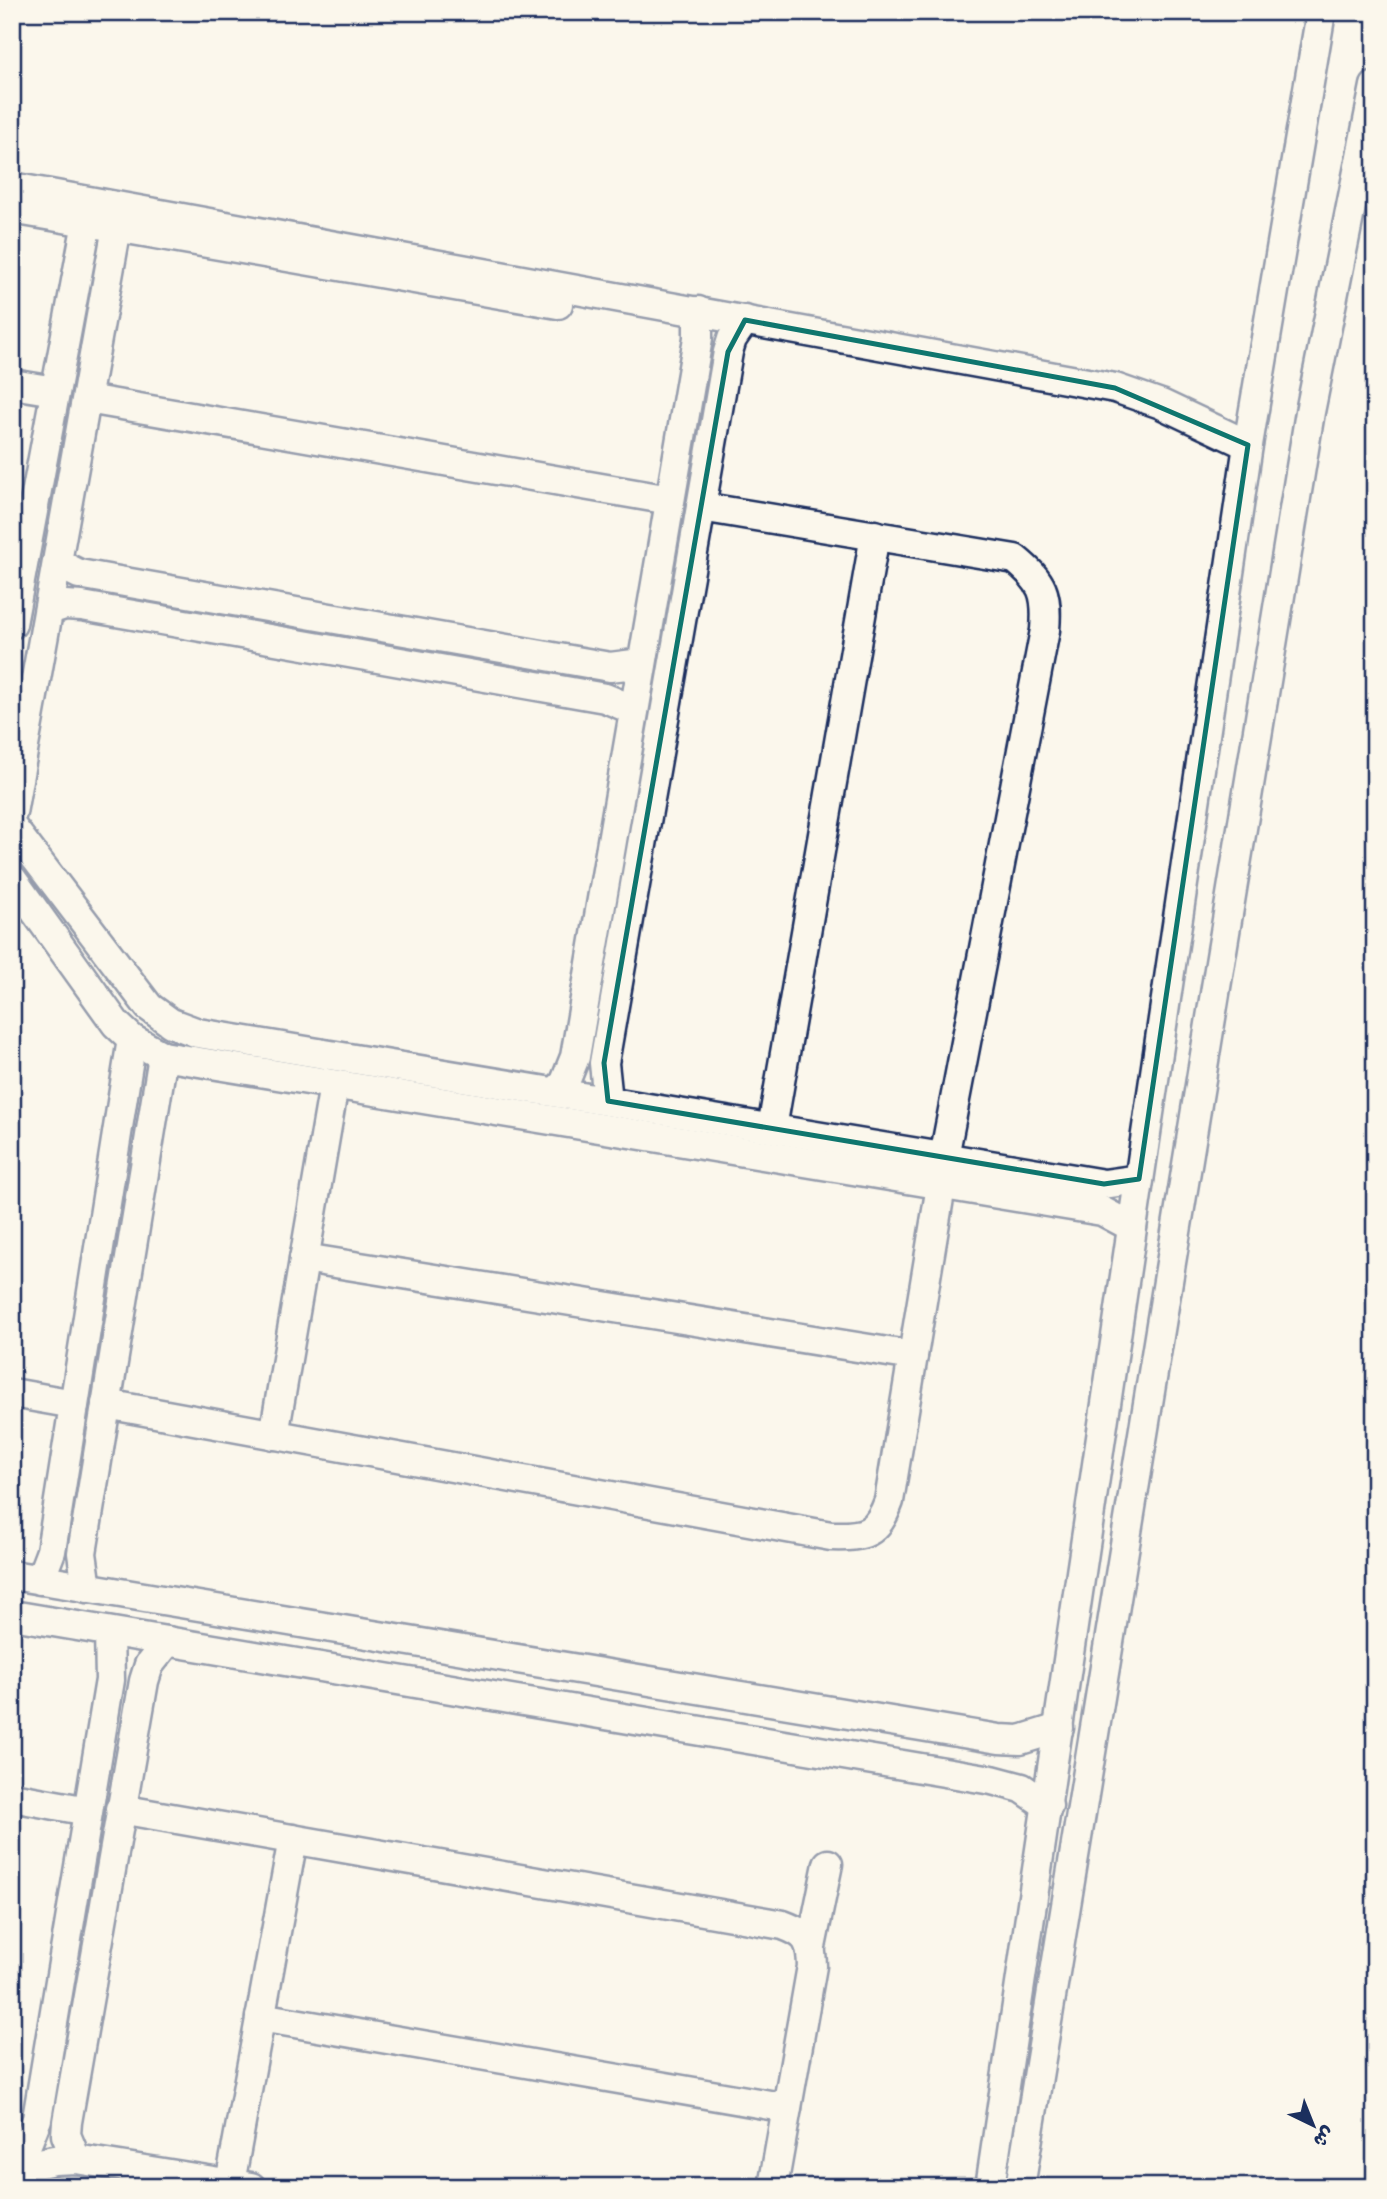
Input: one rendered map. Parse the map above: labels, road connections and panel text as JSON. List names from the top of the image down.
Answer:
{
  "north": "bottom right"
}
